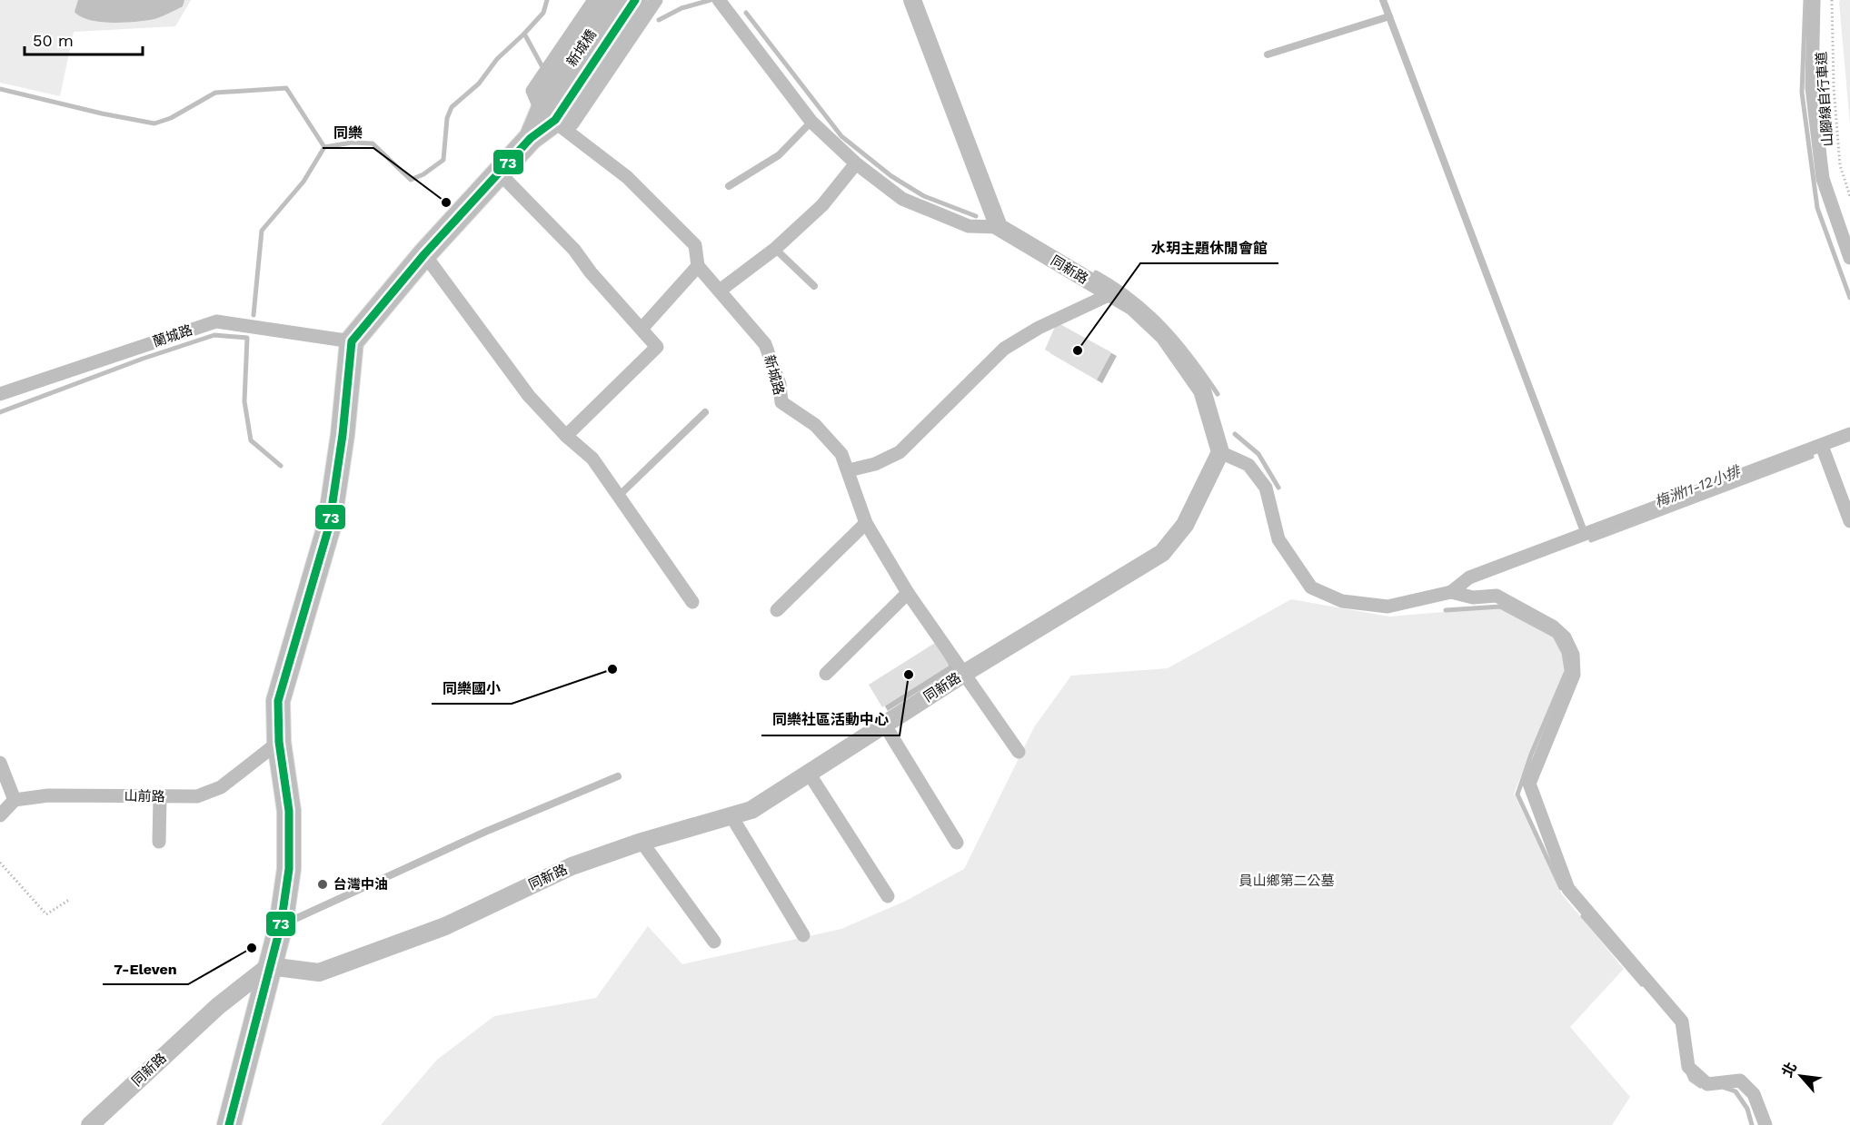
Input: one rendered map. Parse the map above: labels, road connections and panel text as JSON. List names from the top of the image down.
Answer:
{
  "streets": {
    "main road": ["新城橋"],
    "street": [
      "同新路",
      "蘭城路",
      "新城路",
      "山前路"
    ],
    "path": ["山腳線自行車道"]
  },
  "crossings": [
    ["新城橋", "新城路"],
    ["同新路", "新城路"]
  ],
  "water": ["梅洲11-12小排"],
  "parks": ["員山鄉第二公墓"],
  "places": [
    "同樂",
    "水玥主題休閒會館",
    "同樂國小",
    "同樂社區活動中心",
    "台灣中油",
    "7-Eleven"
  ],
  "lines": ["transit line 73"],
  "scale_bar": "50 m",
  "north": "top left"
}
